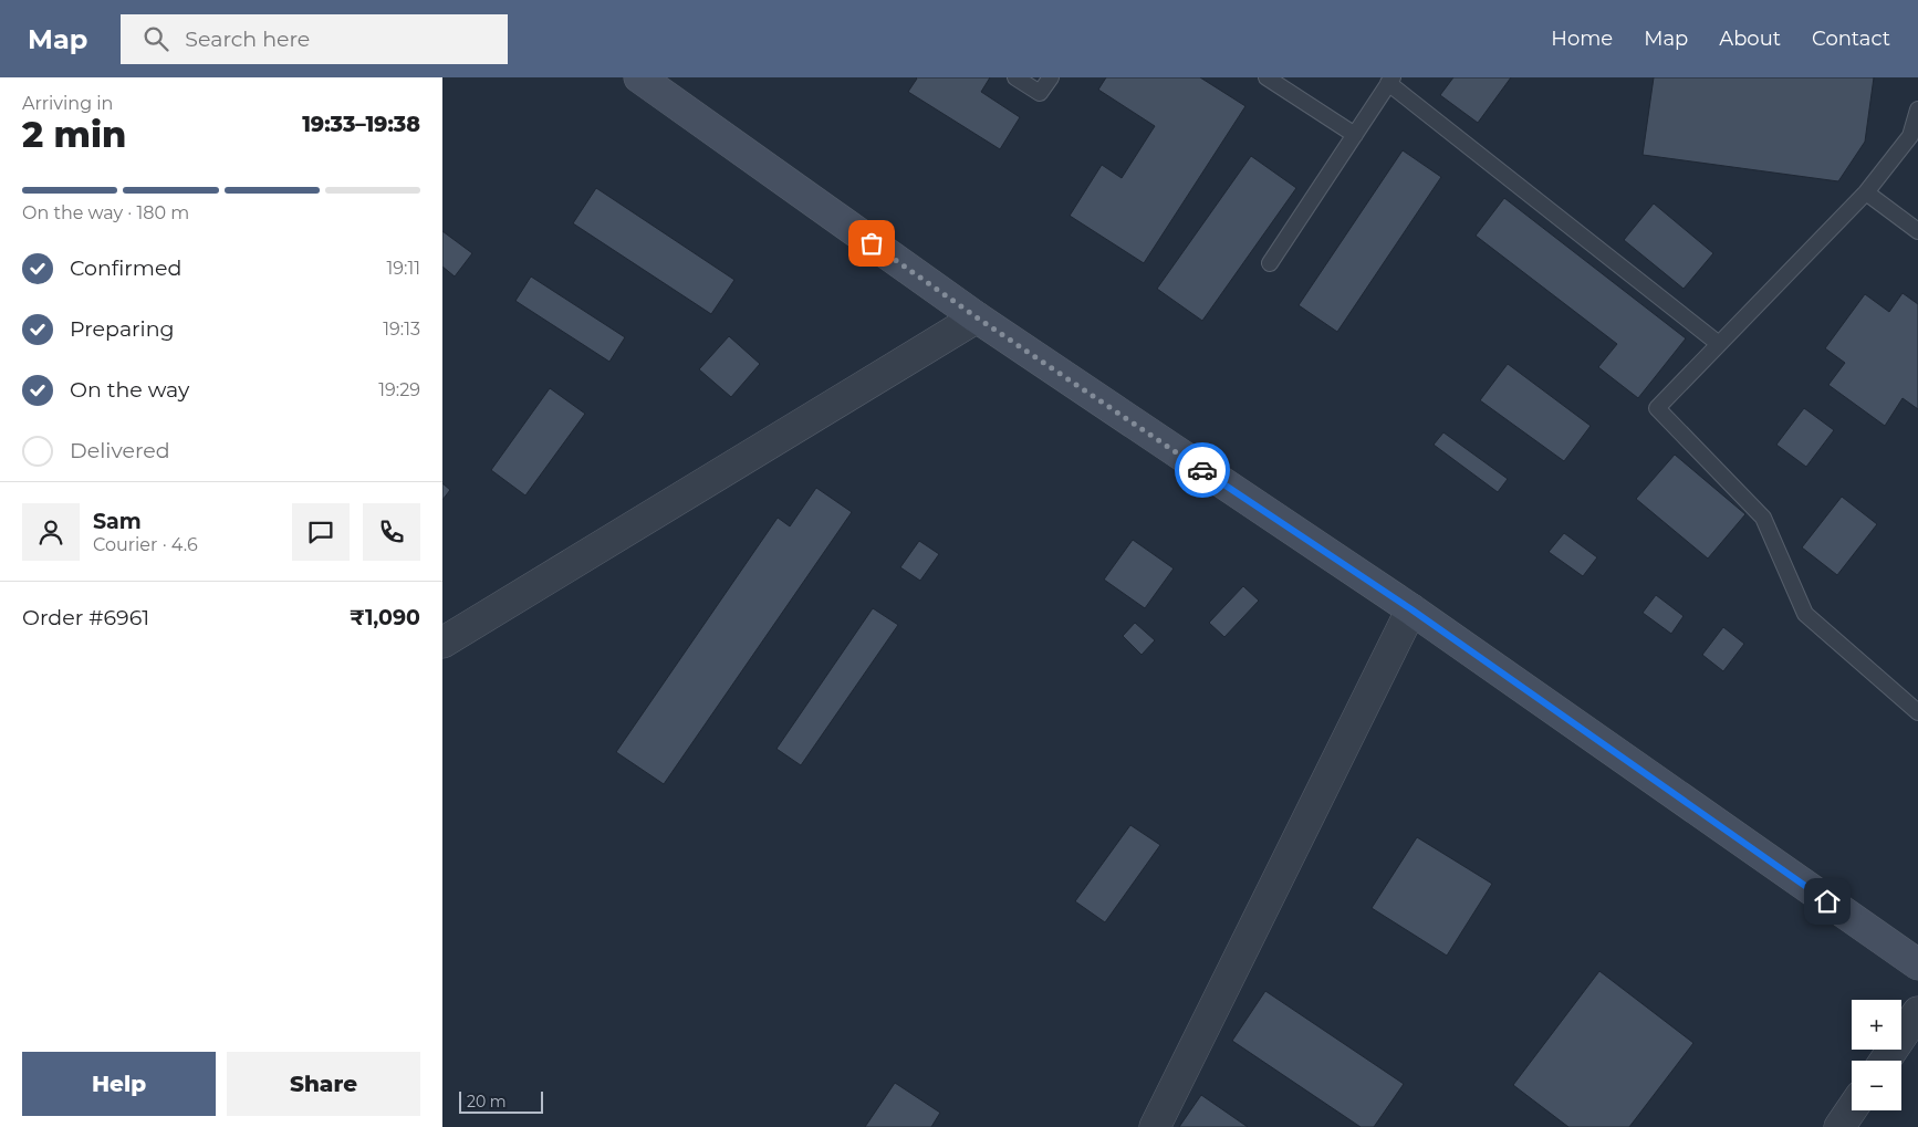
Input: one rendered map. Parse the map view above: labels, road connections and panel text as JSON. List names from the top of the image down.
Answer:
{
  "scale_bar": "20 m",
  "page": {
    "header": "Map",
    "search": "Search here",
    "nav": [
      "Home",
      "Map",
      "About",
      "Contact"
    ],
    "heading": ["2 min", "Arriving in", "19:33–19:38"],
    "panel": [
      "Sam",
      "Courier · 4.6",
      "Order #6961",
      "₹1,090"
    ],
    "bar": "On the way · 180 m",
    "list": [
      ["Confirmed", "19:11"],
      ["Preparing", "19:13"],
      ["On the way", "19:29"],
      "Delivered"
    ],
    "map_buttons": ["+", "−"],
    "buttons": ["Help", "Share"],
    "scale": "20 m"
  }
}
